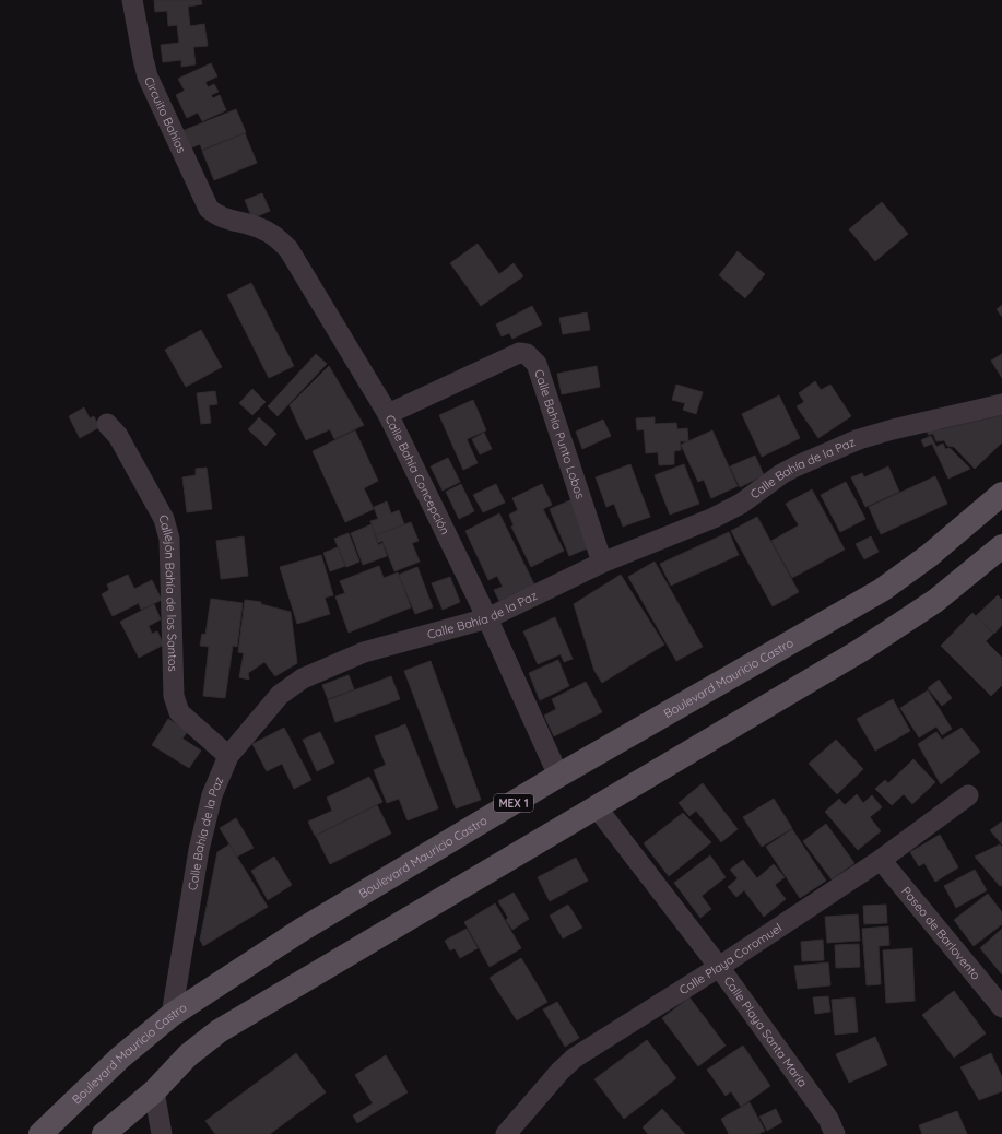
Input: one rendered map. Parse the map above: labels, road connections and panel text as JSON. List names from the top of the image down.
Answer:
{
  "streets": {
    "main road": ["Boulevard Mauricio Castro", "MEX 1"],
    "street": [
      "Circuito Bahías",
      "Calle Bahía Punto Lobos",
      "Calle Bahía de la Paz",
      "Calle Bahía Concepción",
      "Callejón Bahía de los Santos",
      "Paseo de Barlovento",
      "Calle Playa Coromuel",
      "Calle Playa Santa María"
    ]
  },
  "crossings": [
    ["Circuito Bahías", "Calle Bahía Concepción"],
    ["Calle Bahía Punto Lobos", "Calle Bahía de la Paz"],
    ["Calle Bahía Punto Lobos", "Calle Bahía Concepción"],
    ["Calle Bahía de la Paz", "Calle Bahía Concepción"],
    ["Calle Bahía de la Paz", "Callejón Bahía de los Santos"],
    ["Calle Bahía de la Paz", "Boulevard Mauricio Castro"],
    ["Calle Bahía Concepción", "Boulevard Mauricio Castro"],
    ["Paseo de Barlovento", "Calle Playa Coromuel"],
    ["Calle Playa Coromuel", "Calle Playa Santa María"]
  ]
}
